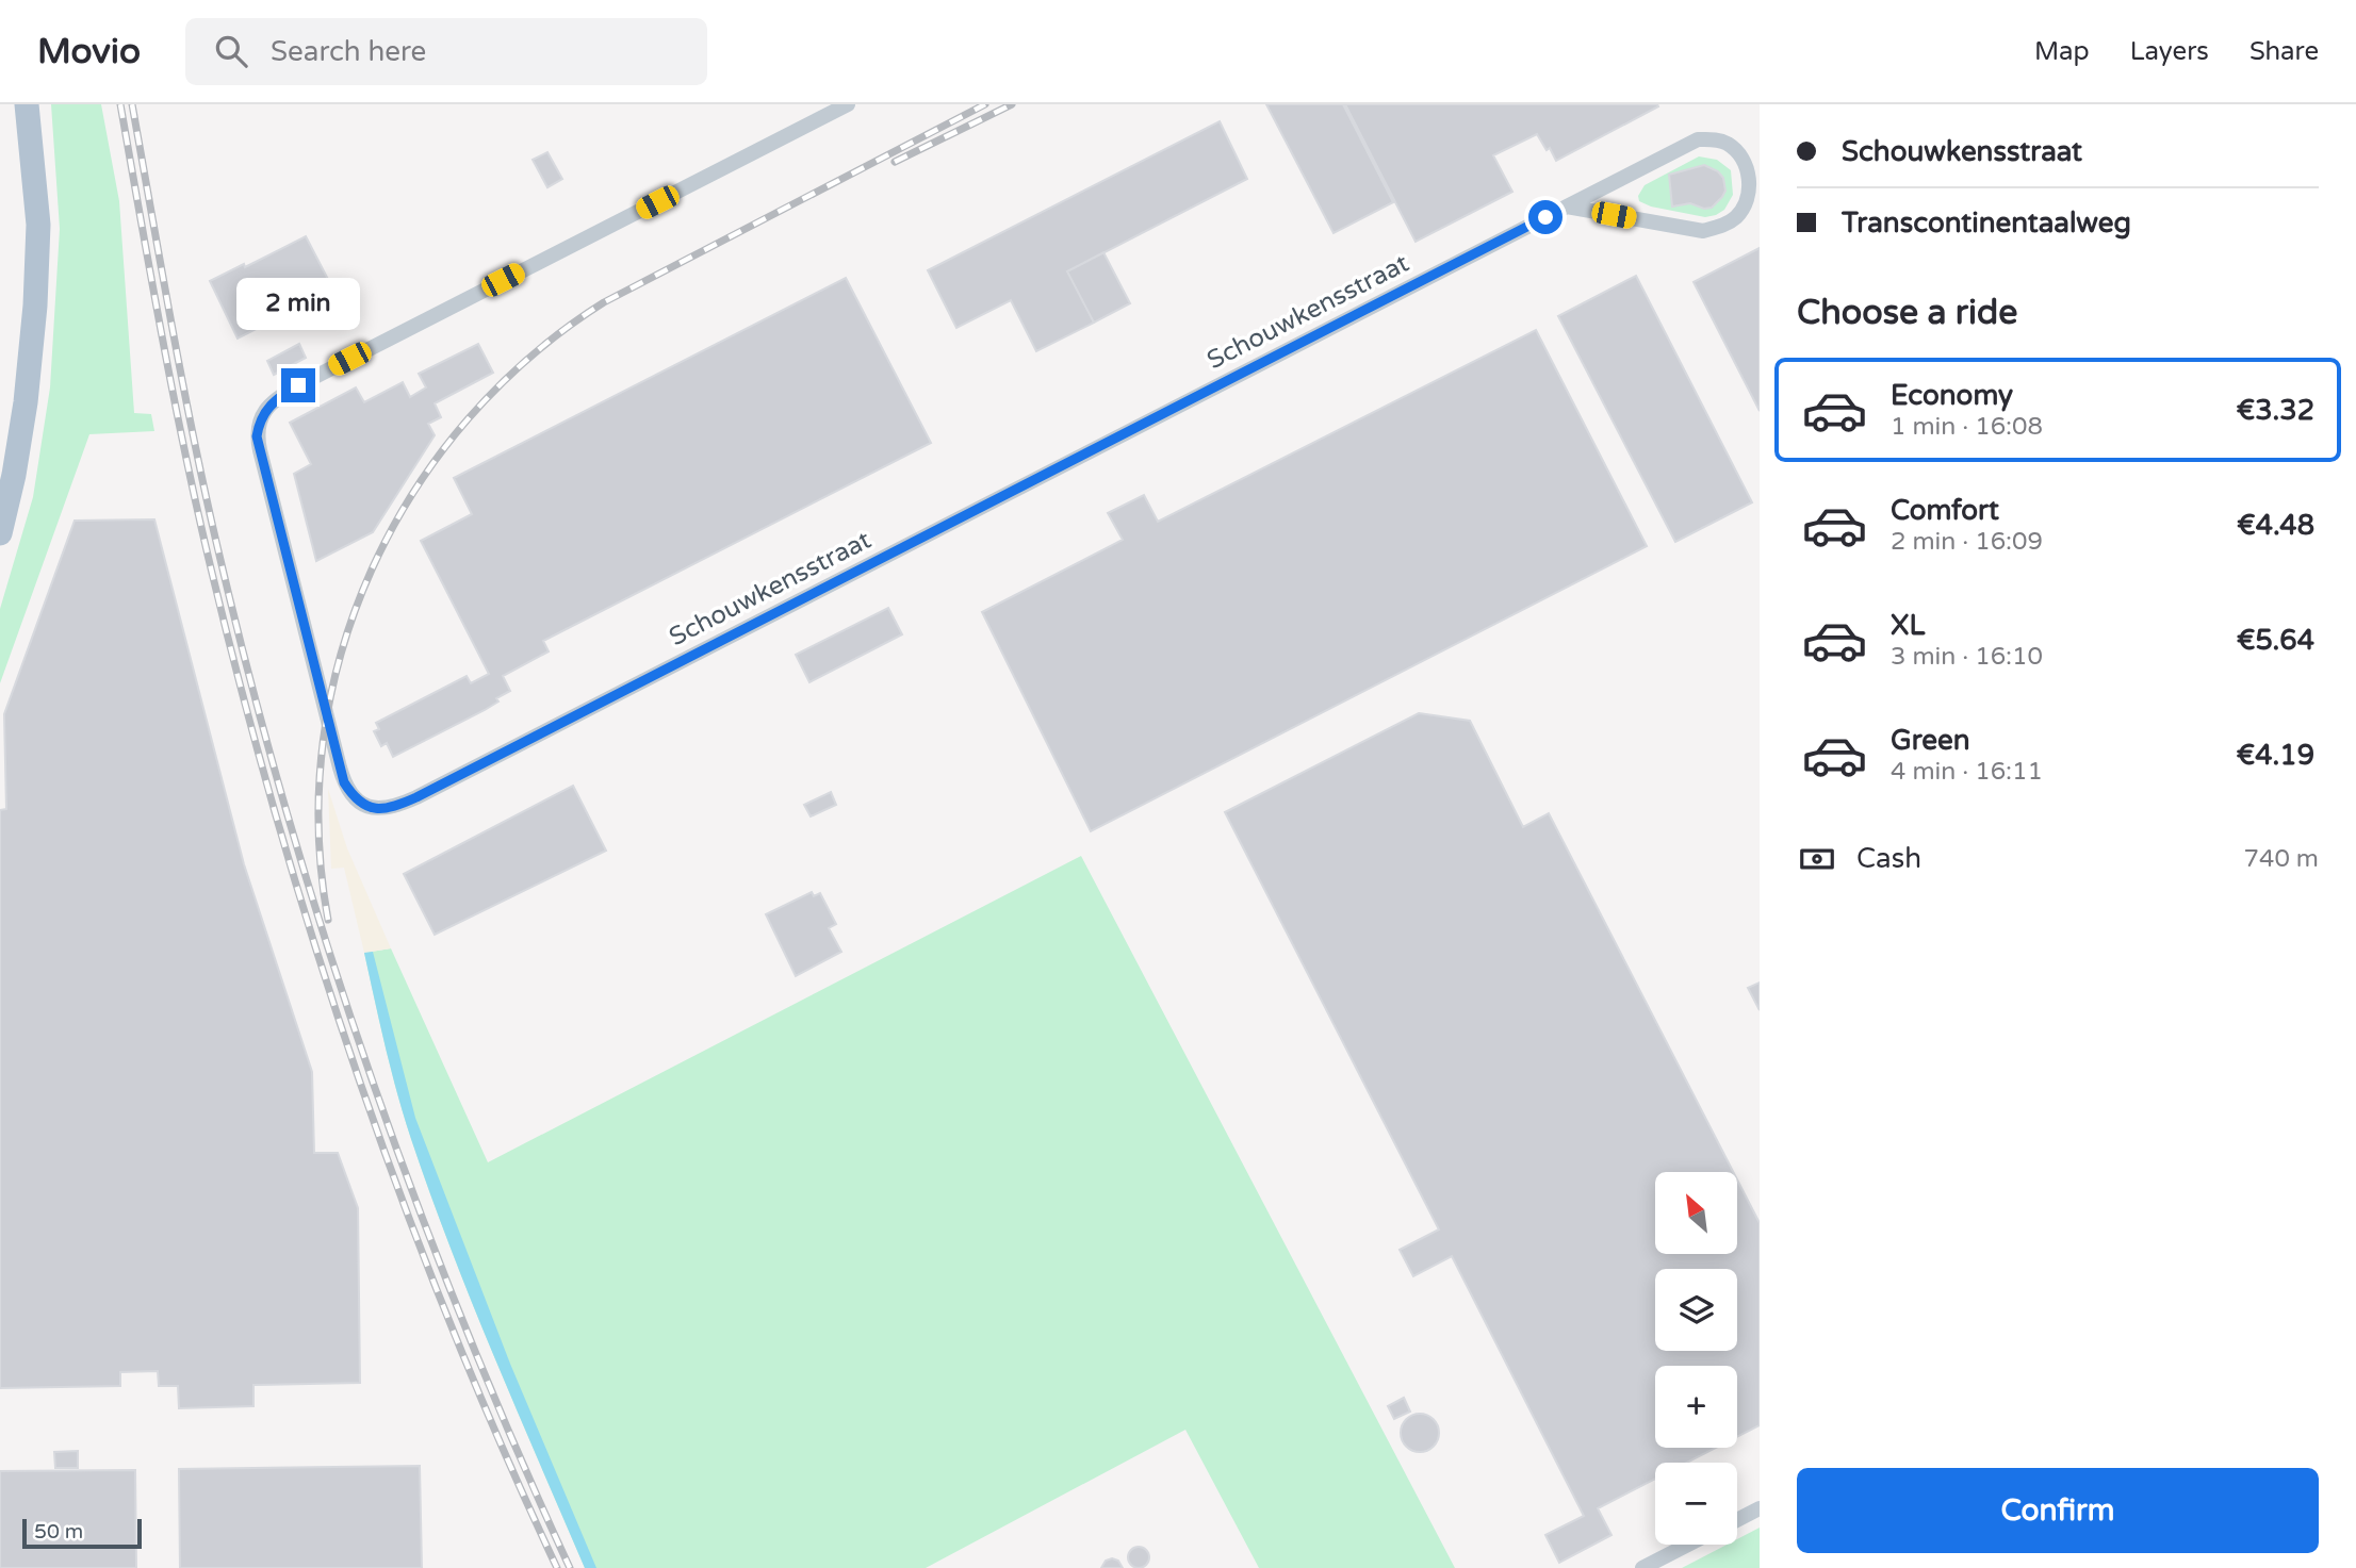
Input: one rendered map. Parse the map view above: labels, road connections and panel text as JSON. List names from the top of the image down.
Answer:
{
  "streets": {
    "street": ["Schouwkensstraat"]
  },
  "scale_bar": "50 m",
  "north": "top left",
  "page": {
    "header": "Movio",
    "search": "Search here",
    "nav": ["Map", "Layers", "Share"],
    "banner": ["Schouwkensstraat", "Transcontinentaalweg"],
    "heading": "Choose a ride",
    "bubble": "2 min",
    "list": [
      {
        "name": "Economy",
        "note": "1 min · 16:08",
        "value": "€3.32"
      },
      {
        "name": "Comfort",
        "note": "2 min · 16:09",
        "value": "€4.48"
      },
      {
        "name": "XL",
        "note": "3 min · 16:10",
        "value": "€5.64"
      },
      {
        "name": "Green",
        "note": "4 min · 16:11",
        "value": "€4.19"
      }
    ],
    "pay": ["Cash", "740 m"],
    "map_buttons": ["+", "−"],
    "buttons": "Confirm",
    "scale": "50 m"
  }
}
